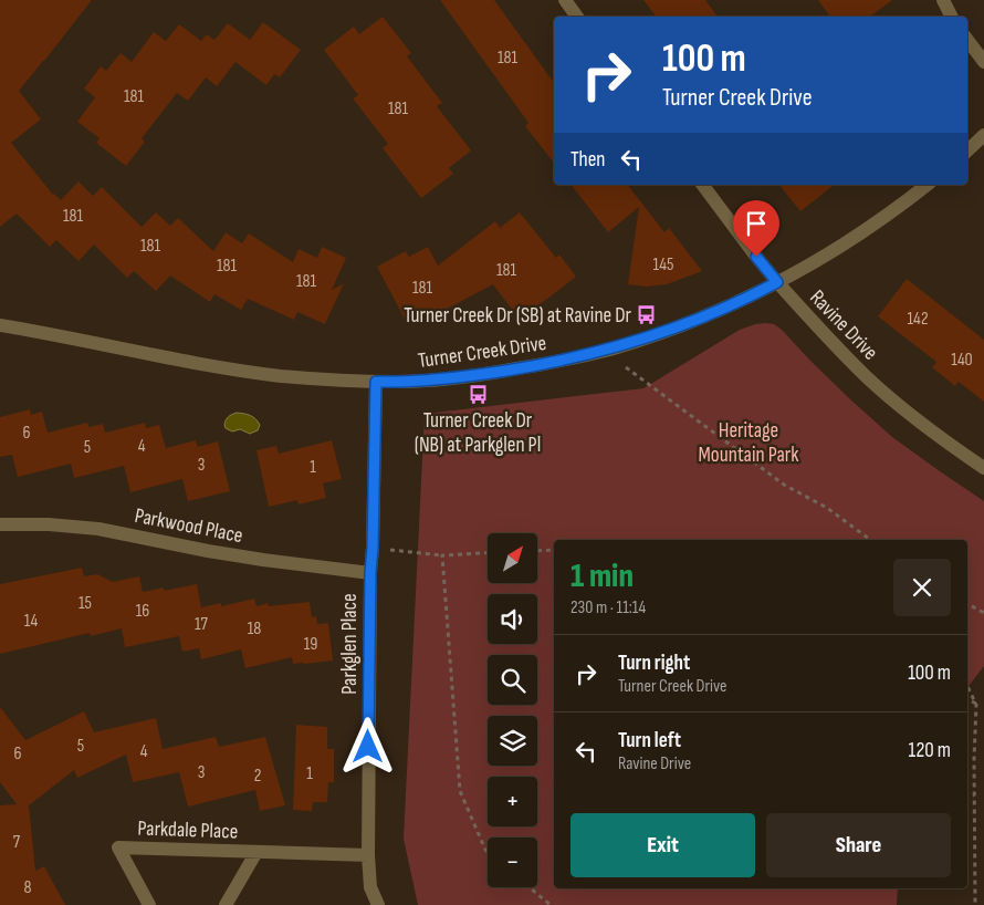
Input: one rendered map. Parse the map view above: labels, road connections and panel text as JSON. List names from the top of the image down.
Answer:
{
  "streets": {
    "street": [
      "Ravine Drive",
      "Turner Creek Drive",
      "Parkwood Place",
      "Parkglen Place",
      "Parkdale Place"
    ]
  },
  "crossings": [
    ["Ravine Drive", "Turner Creek Drive"],
    ["Turner Creek Drive", "Parkglen Place"],
    ["Parkwood Place", "Parkglen Place"],
    ["Parkglen Place", "Parkdale Place"]
  ],
  "parks": ["Heritage Mountain Park"],
  "places": {
    "bus stop": ["Turner Creek Dr (SB) at Ravine Dr", "Turner Creek Dr (NB) at Parkglen Pl"]
  },
  "house_numbers": [
    "181",
    "181",
    "181",
    "181",
    "181",
    "145",
    "181",
    "181",
    "181",
    "181",
    "142",
    "140",
    "6",
    "4",
    "5",
    "3",
    "1",
    "15",
    "16",
    "14",
    "17",
    "18",
    "19",
    "5",
    "4",
    "6",
    "3",
    "1",
    "2",
    "7",
    "8"
  ],
  "north": "top right",
  "page": {
    "turn": ["100 m", "Turner Creek Drive"],
    "then": "Then",
    "map_buttons": ["+", "−"],
    "heading": ["1 min", "230 m · 11:14"],
    "list": [
      {
        "name": "Turn right",
        "note": "Turner Creek Drive",
        "value": "100 m"
      },
      {
        "name": "Turn left",
        "note": "Ravine Drive",
        "value": "120 m"
      }
    ],
    "buttons": ["Exit", "Share"]
  }
}
